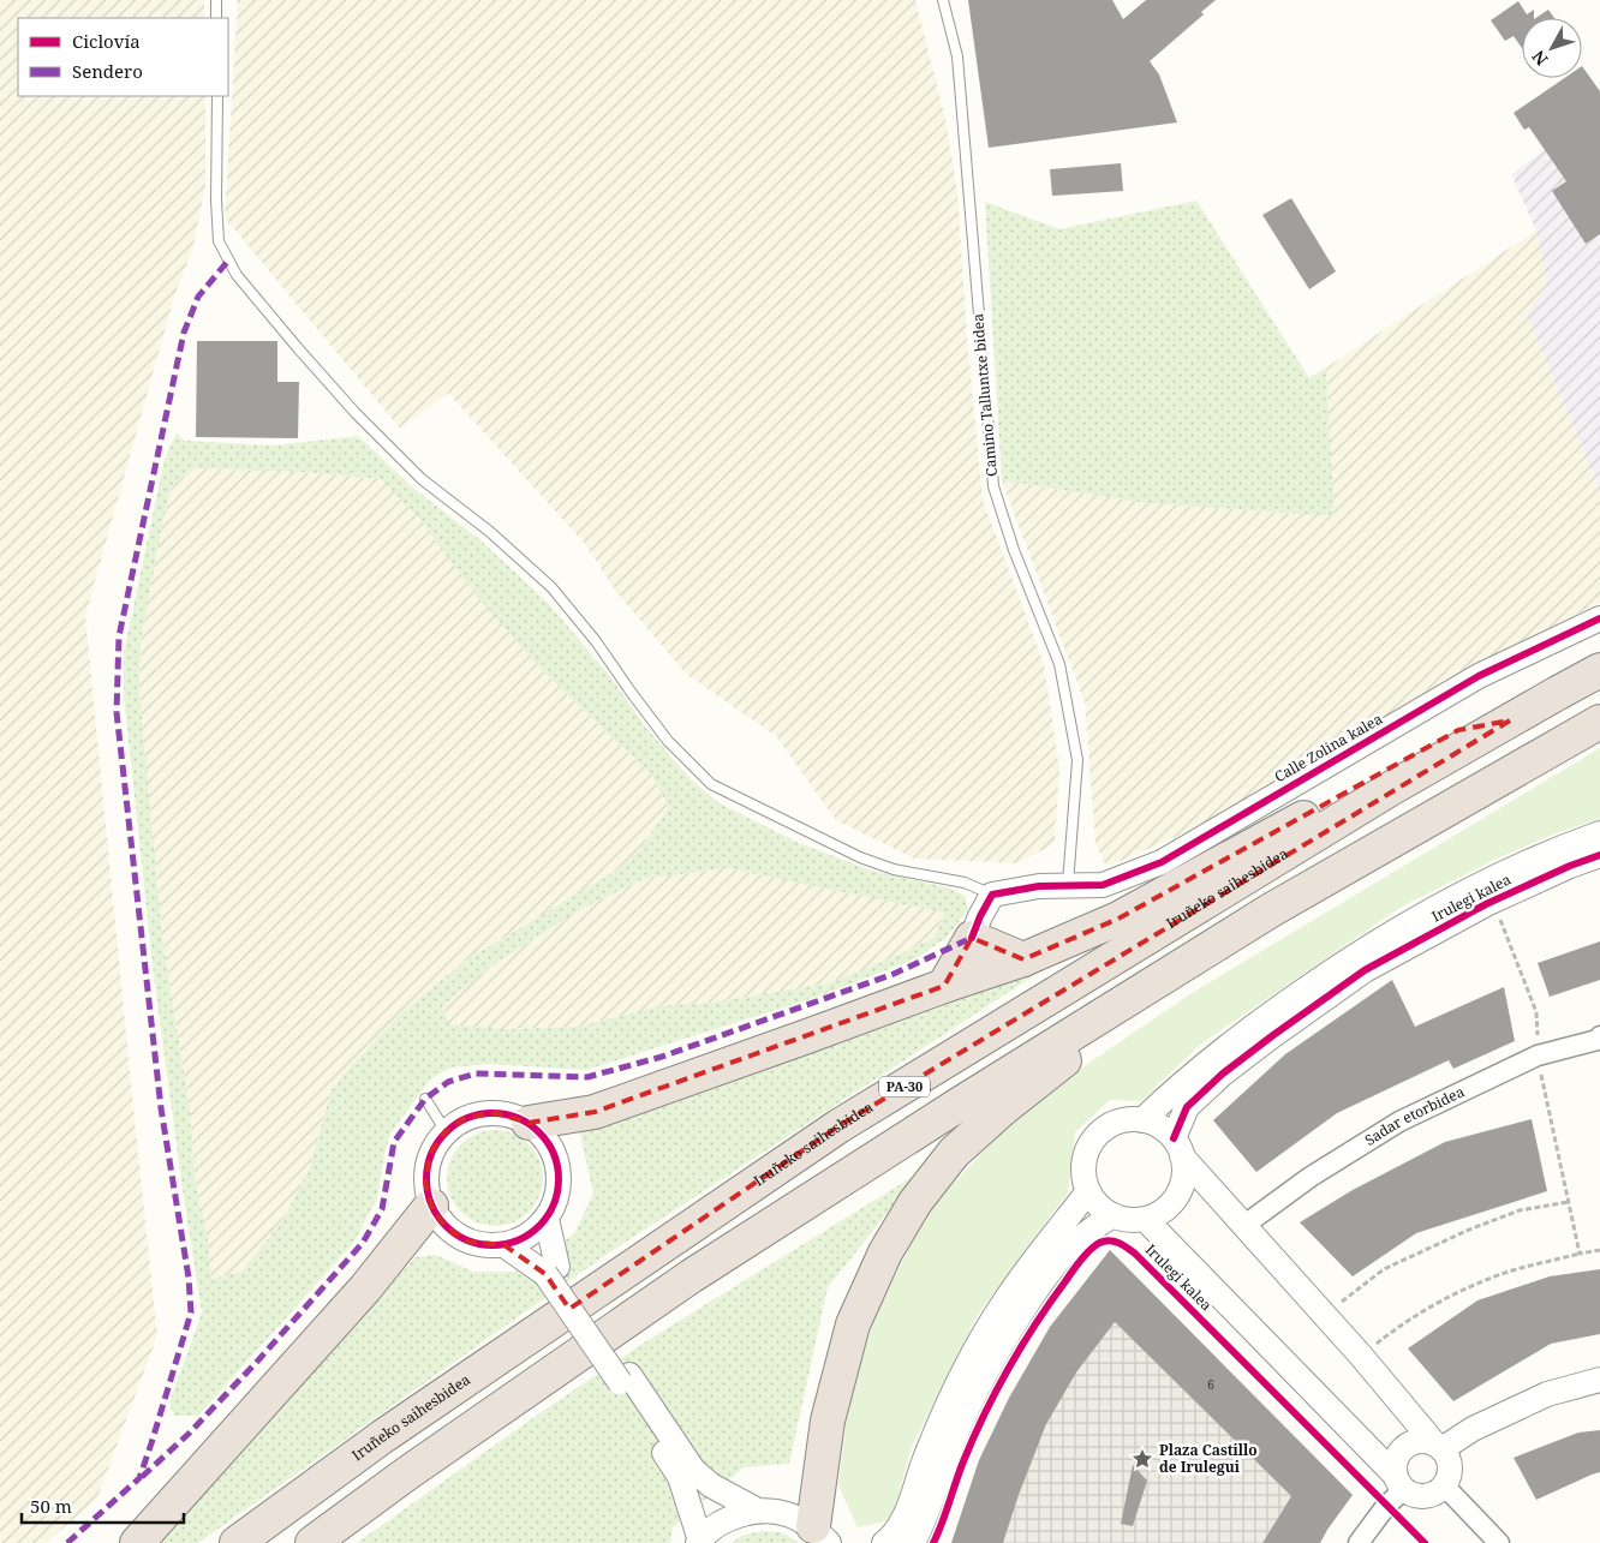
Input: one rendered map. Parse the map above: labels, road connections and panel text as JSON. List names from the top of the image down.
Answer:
{
  "streets": {
    "highway": ["Iruñeko saihesbidea", "PA-30"],
    "street": ["Calle Zolina kalea", "Irulegi kalea", "Sadar etorbidea"],
    "lane": ["Camino Talluntxe bidea"]
  },
  "crossings": [
    ["Camino Talluntxe bidea", "Calle Zolina kalea"]
  ],
  "places": {
    "place": ["Plaza Castillo de Irulegui"]
  },
  "house_numbers": ["6"],
  "legend": ["Ciclovía", "Sendero"],
  "scale_bar": "50 m",
  "north": "bottom left"
}
